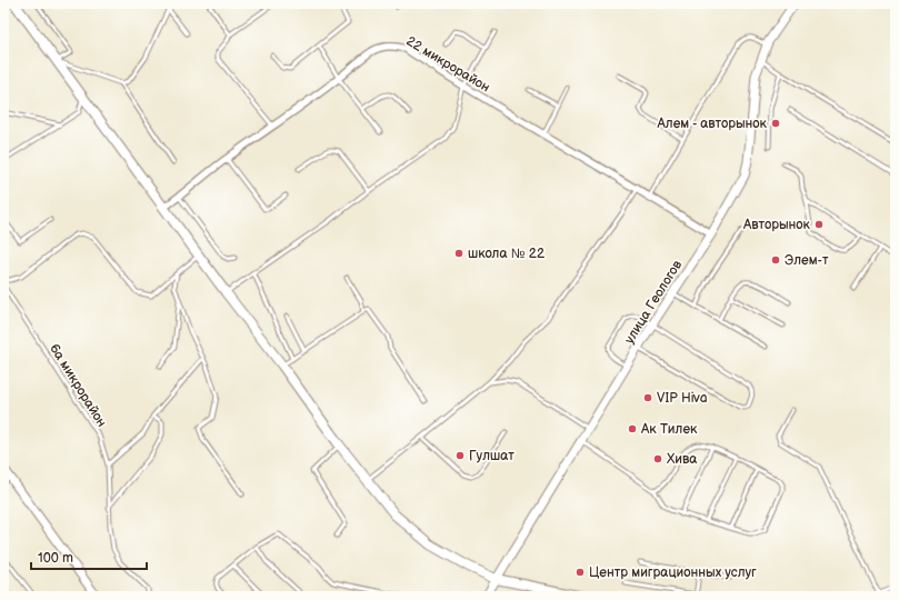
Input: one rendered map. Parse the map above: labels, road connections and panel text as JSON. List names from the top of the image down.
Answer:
{
  "streets": {
    "street": ["22 микрорайон", "улица Геологов"],
    "lane": ["6а микрорайон"]
  },
  "crossings": [
    ["22 микрорайон", "улица Геологов"]
  ],
  "places": [
    "Алем - авторынок",
    "Авторынок",
    "школа № 22",
    "Элем-т",
    "VIP Hiva",
    "Ак Тилек",
    "Гулшат",
    "Хива",
    "Центр миграционных услуг"
  ],
  "scale_bar": "100 m"
}
